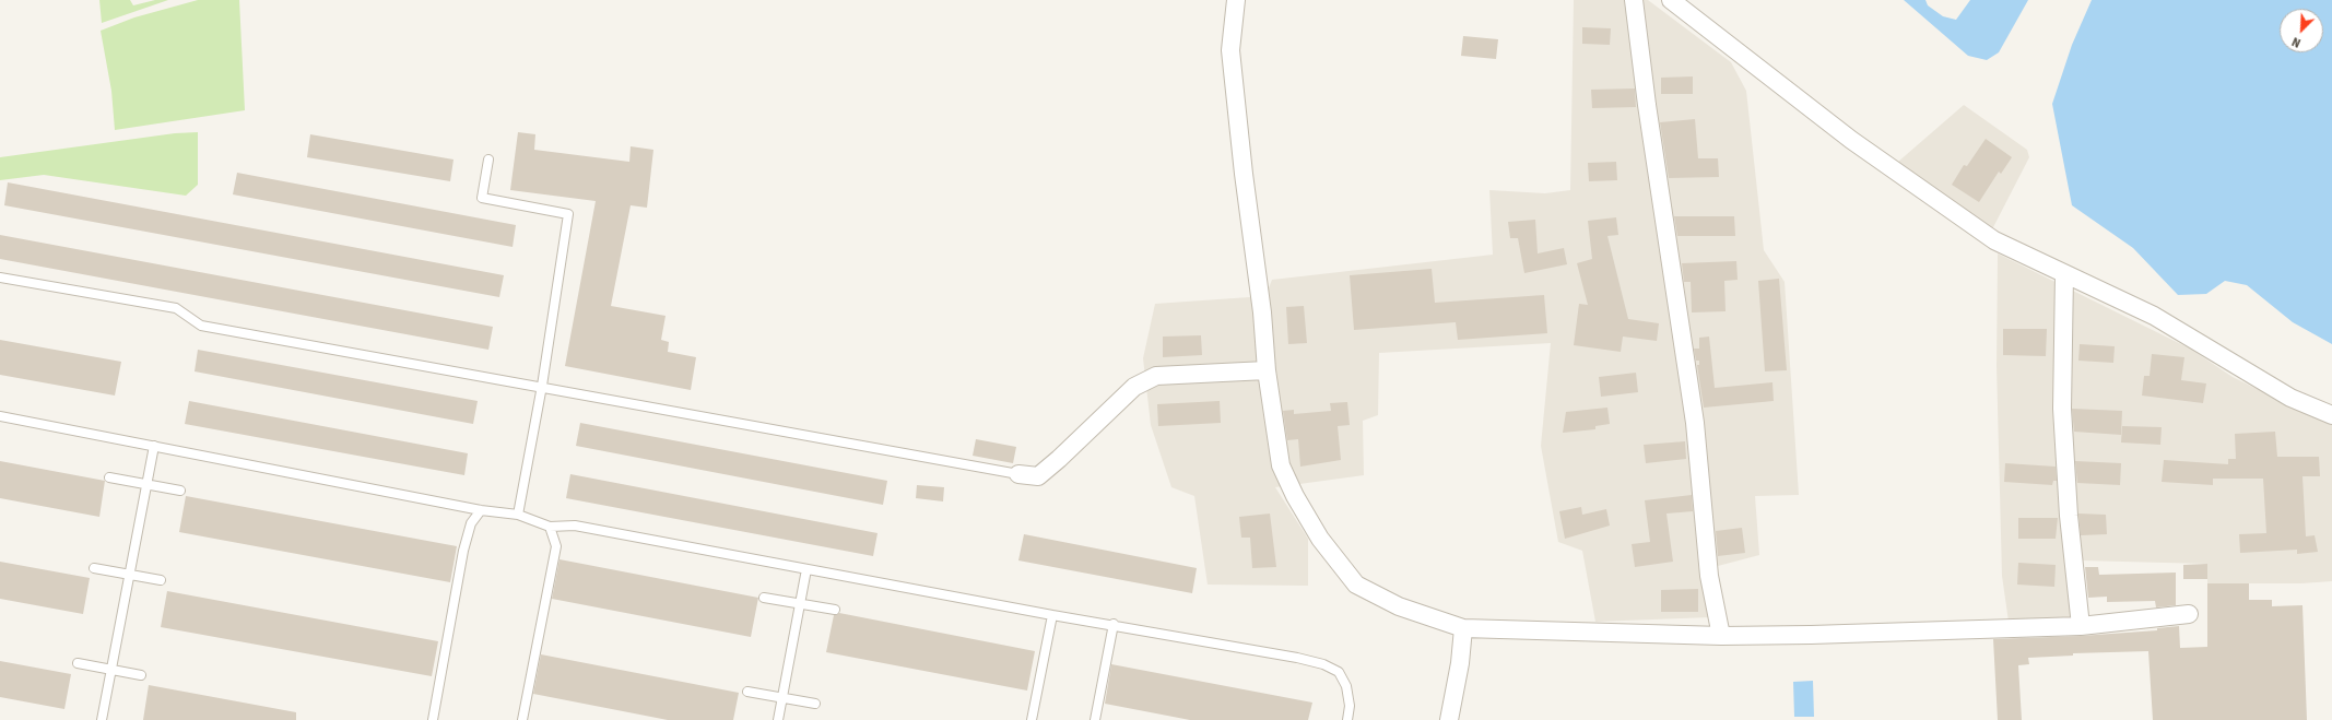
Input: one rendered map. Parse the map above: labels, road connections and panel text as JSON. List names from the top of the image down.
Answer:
{
  "north": "bottom left"
}
